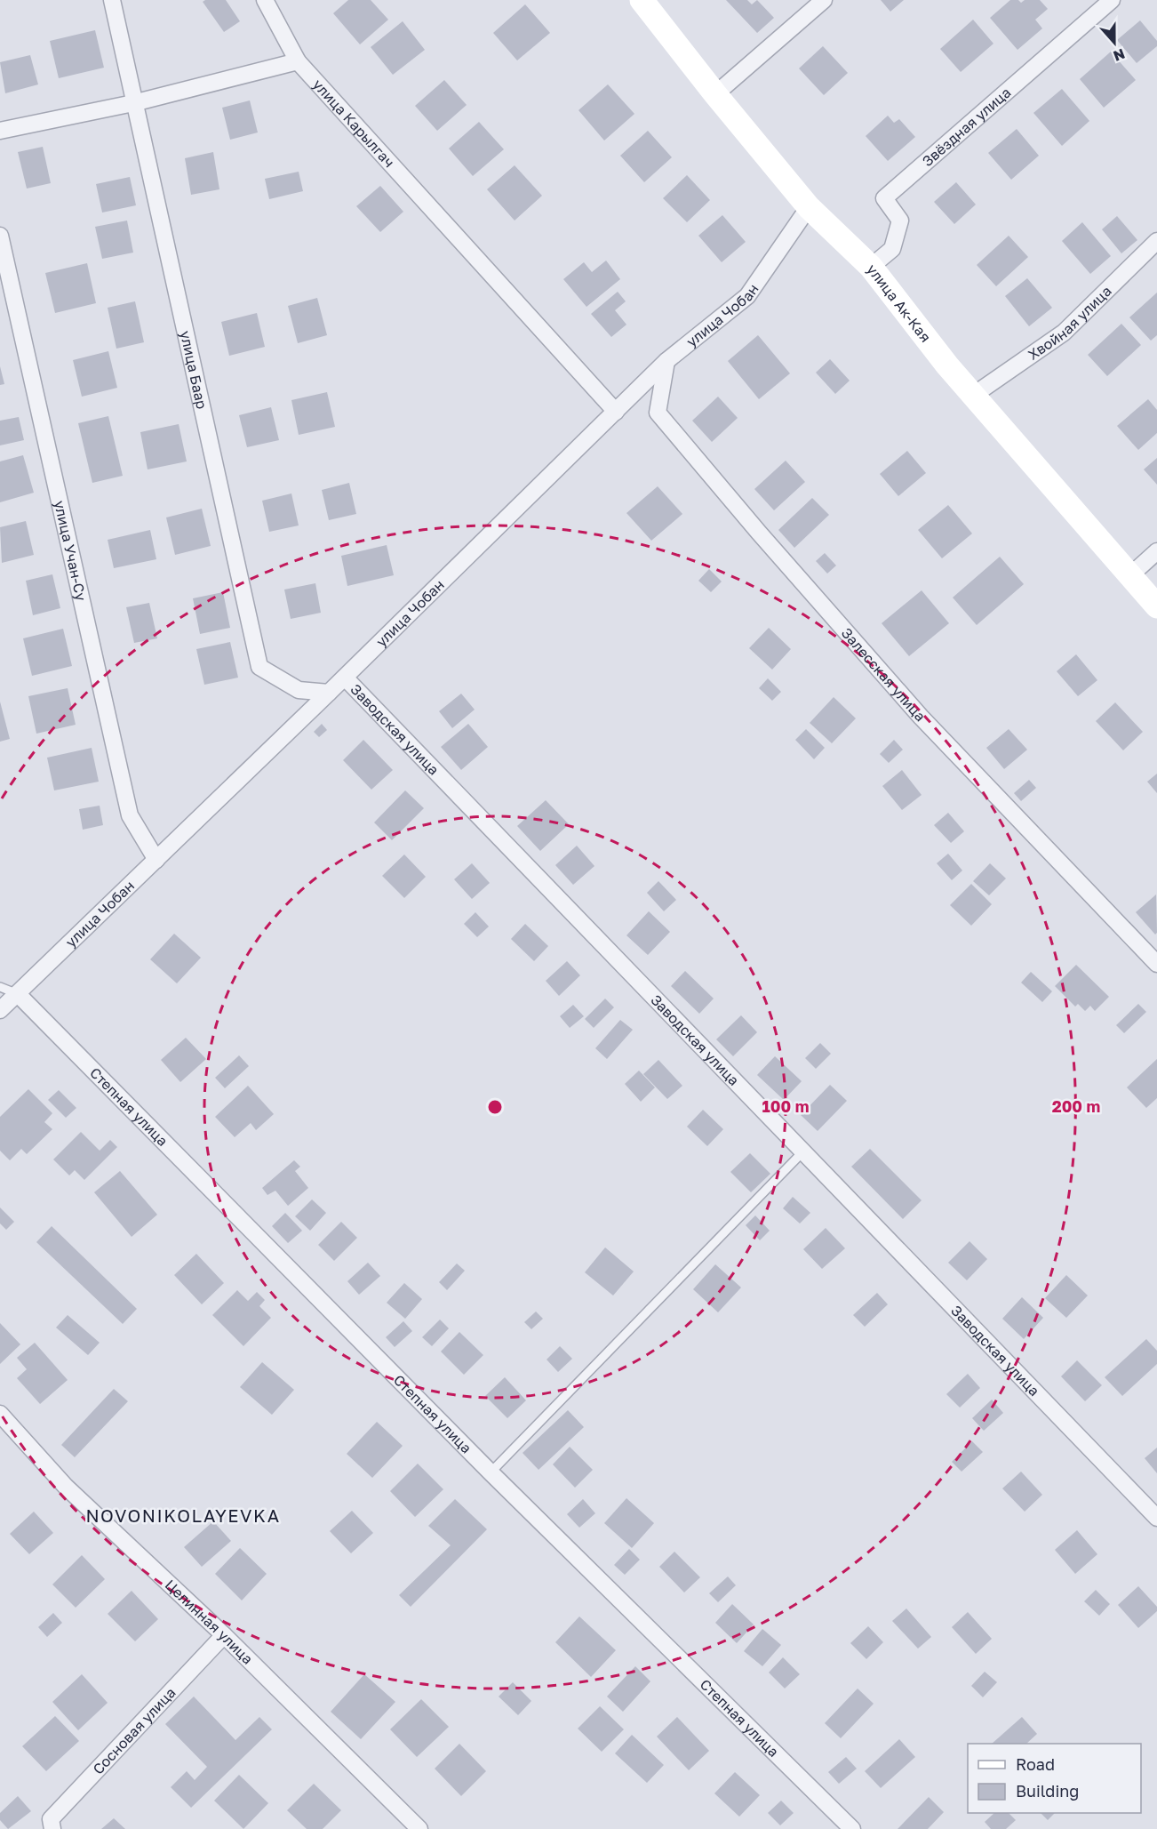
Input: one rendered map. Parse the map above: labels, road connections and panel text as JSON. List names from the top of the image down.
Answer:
{
  "streets": {
    "main road": ["улица Ак-Кая"],
    "street": [
      "улица Карылгач",
      "Звёздная улица",
      "улица Чобан",
      "Хвойная улица",
      "улица Баар",
      "улица Учан-Су",
      "Залесская улица",
      "Заводская улица",
      "Степная улица",
      "Целинная улица",
      "Сосновая улица"
    ]
  },
  "crossings": [
    ["улица Карылгач", "улица Чобан"],
    ["Звёздная улица", "улица Ак-Кая"],
    ["улица Ак-Кая", "улица Чобан"],
    ["улица Ак-Кая", "Хвойная улица"],
    ["улица Чобан", "улица Баар"],
    ["улица Чобан", "улица Учан-Су"],
    ["улица Чобан", "Залесская улица"],
    ["улица Чобан", "Заводская улица"],
    ["улица Чобан", "Степная улица"],
    ["Целинная улица", "Сосновая улица"]
  ],
  "districts": ["NOVONIKOLAYEVKA"],
  "legend": ["Road", "Building"],
  "north": "bottom",
  "rings": ["100 m", "200 m"]
}
